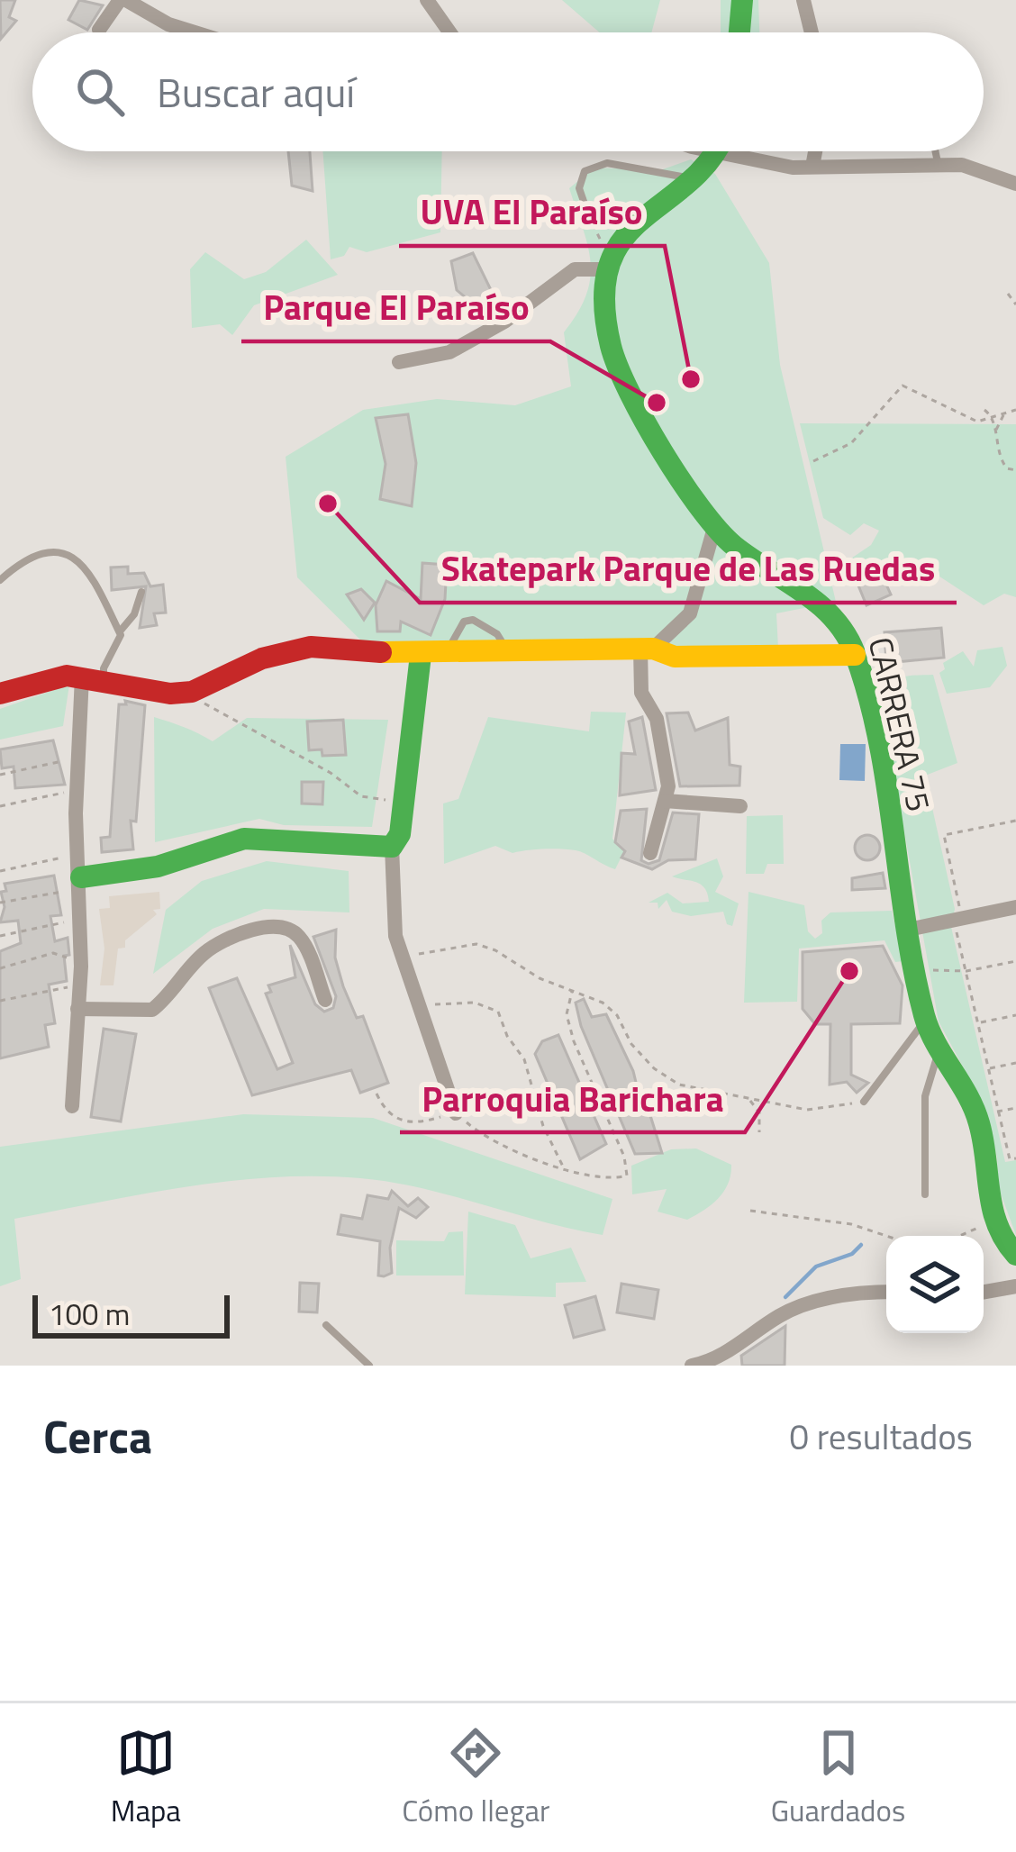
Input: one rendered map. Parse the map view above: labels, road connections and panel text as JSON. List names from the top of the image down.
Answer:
{
  "streets": {
    "street": ["CARRERA 75"]
  },
  "places": [
    "UVA El Paraíso",
    "Parque El Paraíso",
    "Skatepark Parque de Las Ruedas",
    "Parroquia Barichara"
  ],
  "scale_bar": "100 m",
  "page": {
    "search": "Buscar aquí",
    "scale": "100 m",
    "heading": ["Cerca", "0 resultados"],
    "nav": ["Mapa", "Cómo llegar", "Guardados"]
  }
}
